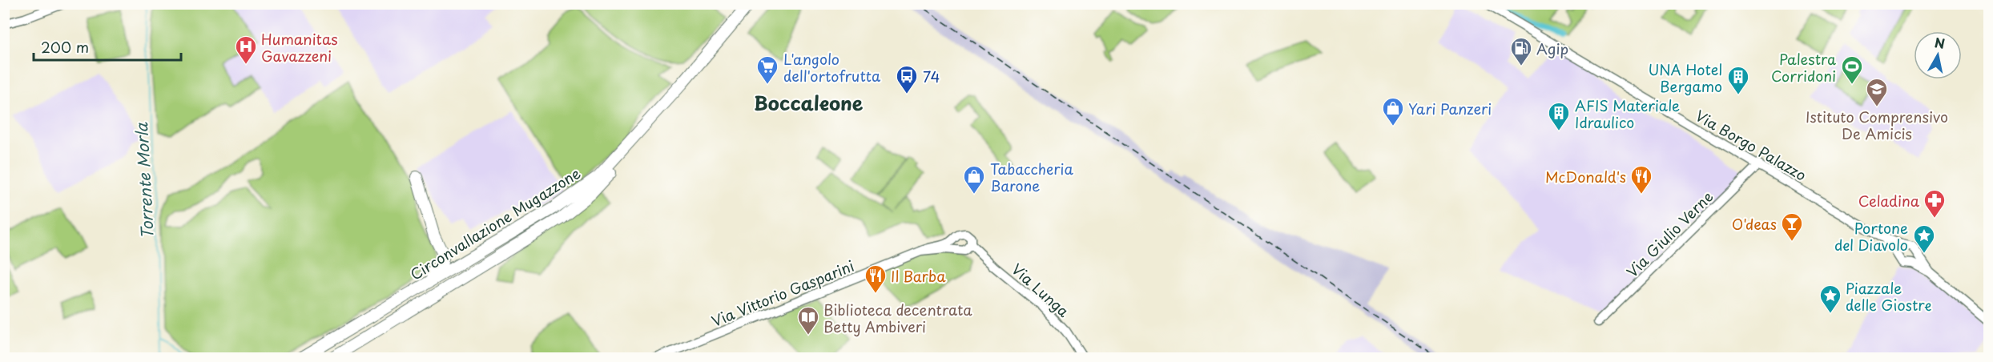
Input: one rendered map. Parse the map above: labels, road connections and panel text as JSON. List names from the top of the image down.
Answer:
{
  "streets": {
    "highway": ["Circonvallazione Mugazzone"],
    "street": [
      "Via Borgo Palazzo",
      "Via Giulio Verne",
      "Via Lunga",
      "Via Vittorio Gasparini"
    ]
  },
  "crossings": [
    ["Via Borgo Palazzo", "Via Giulio Verne"],
    ["Via Lunga", "Via Vittorio Gasparini"]
  ],
  "districts": ["Boccaleone"],
  "water": ["Torrente Morla"],
  "places": {
    "hospital": ["Humanitas Gavazzeni"],
    "fuel station": ["Agip"],
    "supermarket": ["L'angolo dell'ortofrutta"],
    "sports": ["Palestra Corridoni"],
    "bus stop": ["74"],
    "building": ["UNA Hotel Bergamo", "AFIS Materiale Idraulico"],
    "school or university": ["Istituto Comprensivo De Amicis"],
    "shop": ["Yari Panzeri", "Tabaccheria Barone"],
    "restaurant": ["McDonald's", "Il Barba"],
    "pharmacy": ["Celadina"],
    "bar": ["O'deas"],
    "place": ["Portone del Diavolo", "Piazzale delle Giostre"],
    "library": ["Biblioteca decentrata Betty Ambiveri"]
  },
  "scale_bar": "200 m",
  "north": "top"
}
